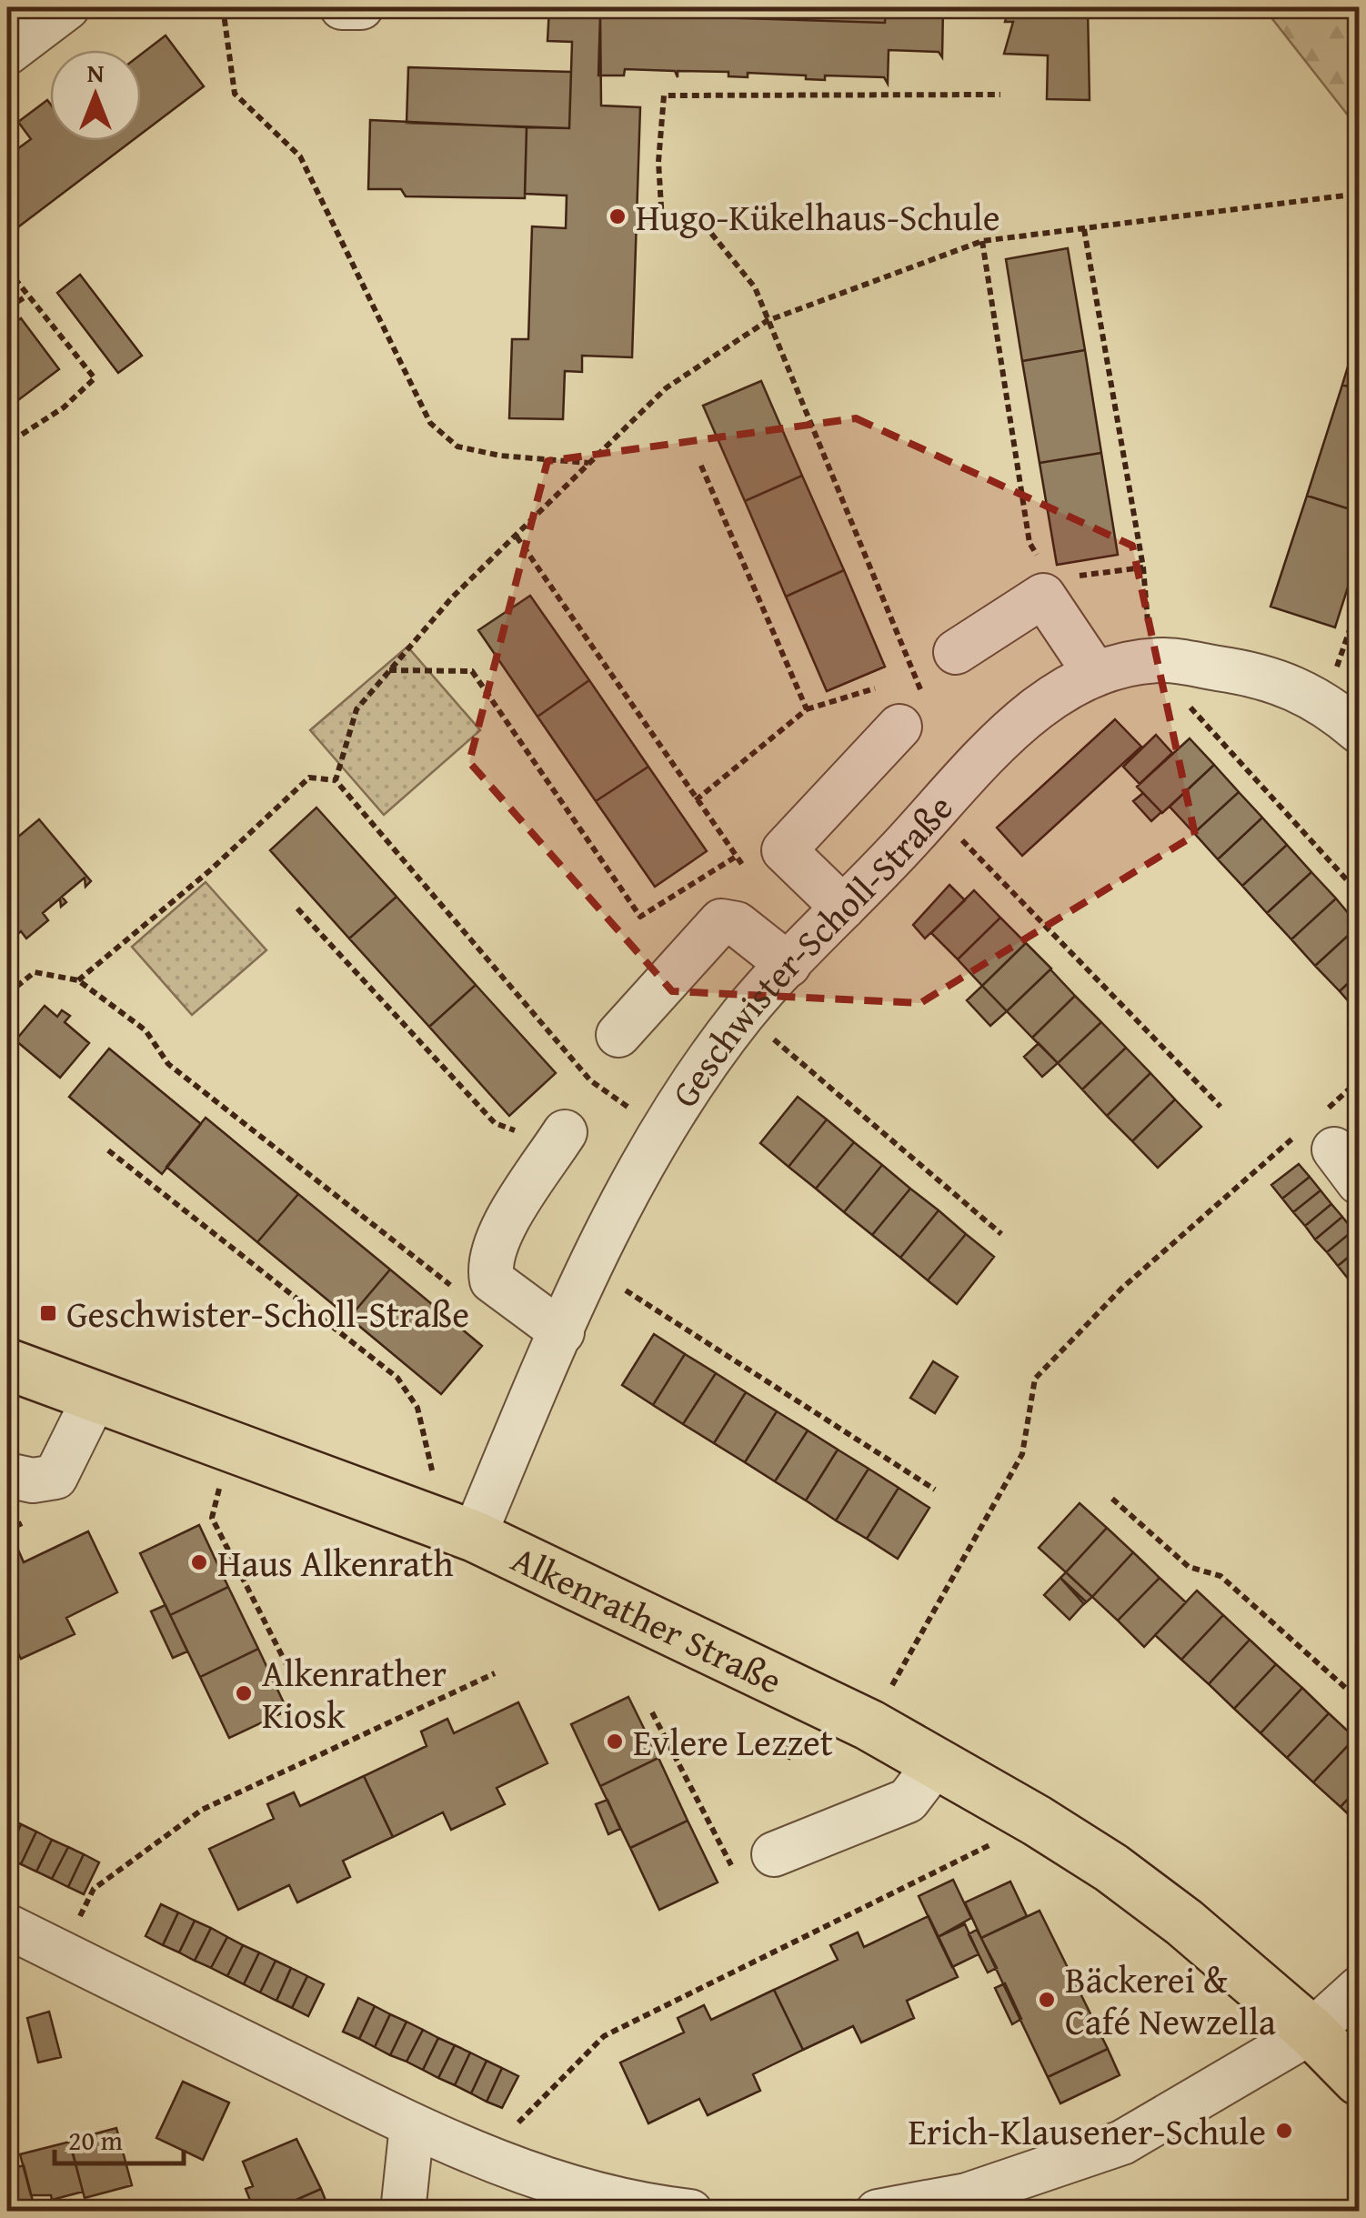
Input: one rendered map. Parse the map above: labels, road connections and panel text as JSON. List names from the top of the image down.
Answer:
{
  "streets": {
    "main road": ["Alkenrather Straße"],
    "street": ["Geschwister-Scholl-Straße"]
  },
  "crossings": [
    ["Geschwister-Scholl-Straße", "Alkenrather Straße"]
  ],
  "places": {
    "other": [
      "Hugo-Kükelhaus-Schule",
      "Haus Alkenrath",
      "Alkenrather Kiosk",
      "Evlere Lezzet",
      "Bäckerei & Café Newzella",
      "Erich-Klausener-Schule"
    ],
    "transit": ["Geschwister-Scholl-Straße"]
  },
  "scale_bar": "20 m",
  "north": "top"
}
